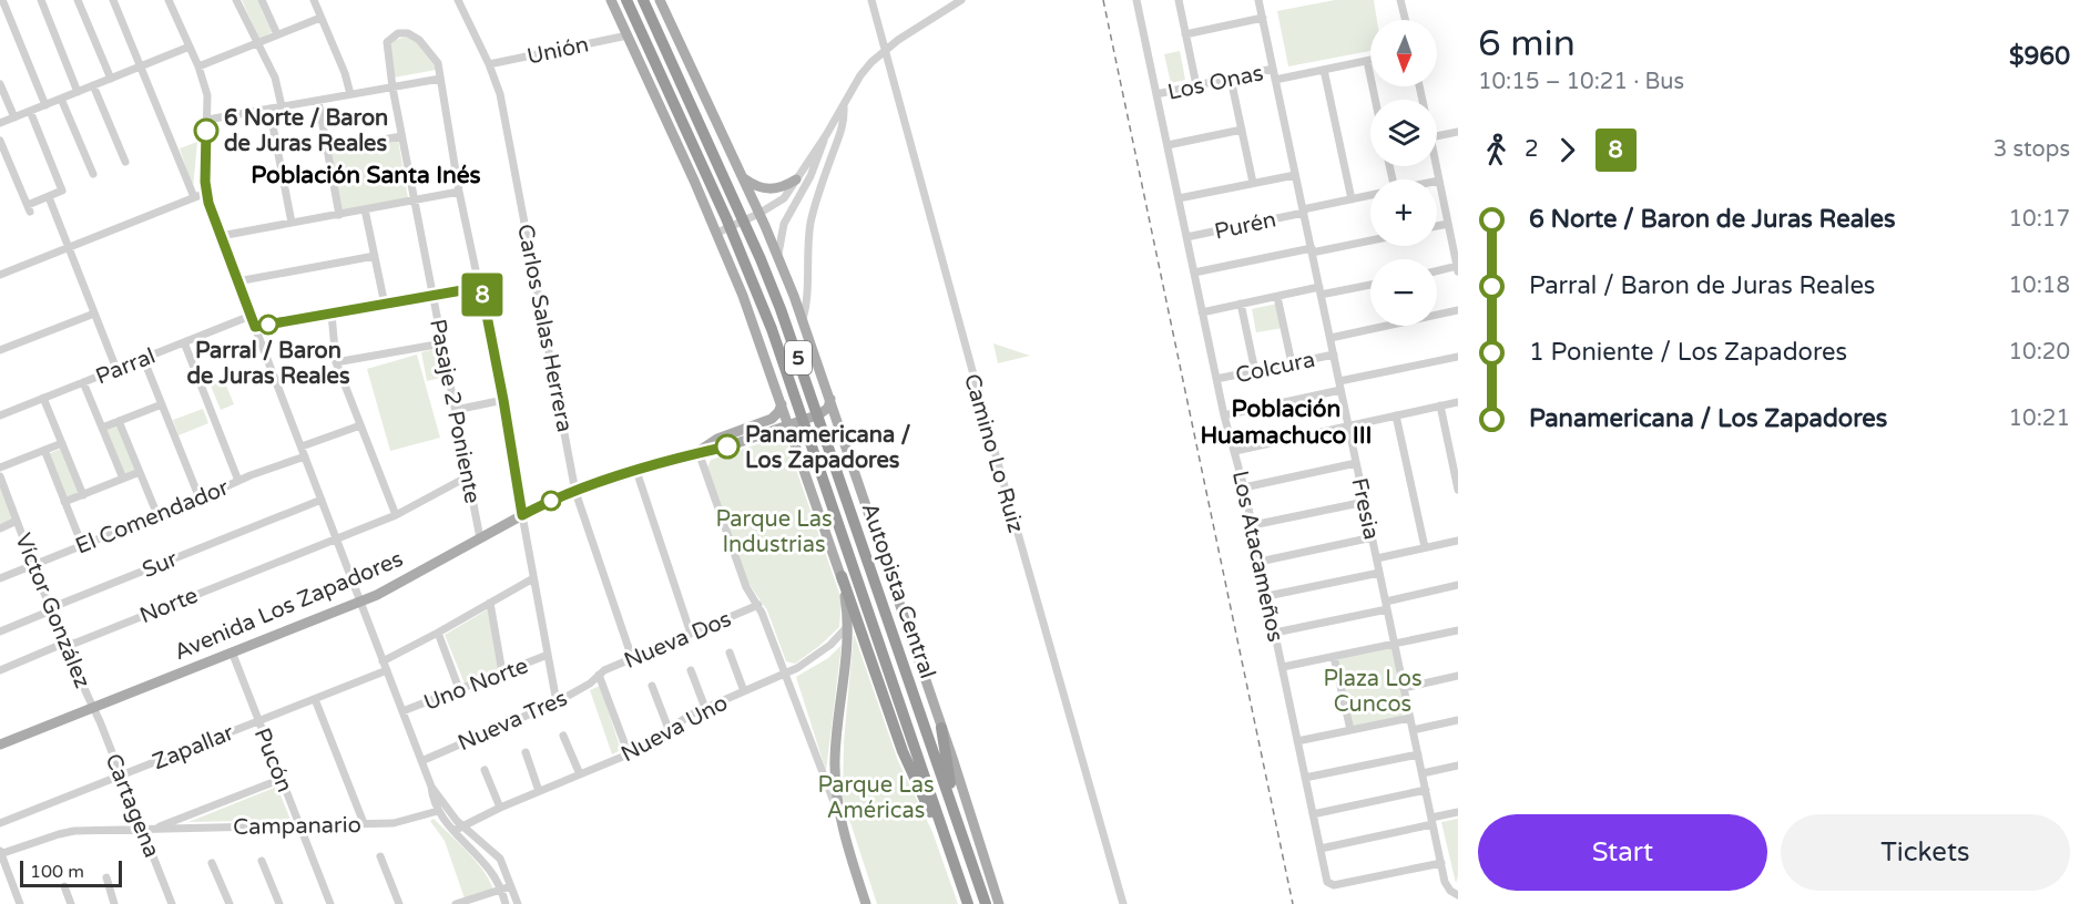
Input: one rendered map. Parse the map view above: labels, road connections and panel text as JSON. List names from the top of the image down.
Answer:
{
  "streets": {
    "highway": ["5", "Autopista Central"],
    "main road": ["Avenida Los Zapadores"],
    "street": [
      "Unión",
      "Los Onas",
      "Purén",
      "Carlos Salas Herrera",
      "Parral",
      "Colcura",
      "Pasaje 2 Poniente",
      "Camino Lo Ruiz",
      "Fresia",
      "El Comendador",
      "Los Atacameños",
      "Sur",
      "Norte",
      "Víctor González",
      "Nueva Dos",
      "Uno Norte",
      "Nueva Tres",
      "Nueva Uno",
      "Zapallar",
      "Pucón",
      "Cartagena",
      "Campanario"
    ]
  },
  "crossings": [
    ["Unión", "Carlos Salas Herrera"],
    ["Los Onas", "Fresia"],
    ["Los Onas", "Los Atacameños"],
    ["Purén", "Fresia"],
    ["Purén", "Los Atacameños"],
    ["Carlos Salas Herrera", "Avenida Los Zapadores"],
    ["Carlos Salas Herrera", "Nueva Dos"],
    ["Colcura", "Fresia"],
    ["Colcura", "Los Atacameños"],
    ["Pasaje 2 Poniente", "Norte"],
    ["Pasaje 2 Poniente", "Avenida Los Zapadores"],
    ["Fresia", "Los Atacameños"],
    ["El Comendador", "Víctor González"],
    ["Sur", "Víctor González"],
    ["Norte", "Víctor González"],
    ["Avenida Los Zapadores", "Víctor González"],
    ["Avenida Los Zapadores", "Pucón"],
    ["Avenida Los Zapadores", "Cartagena"],
    ["Víctor González", "Cartagena"],
    ["Nueva Dos", "Nueva Tres"],
    ["Zapallar", "Pucón"],
    ["Zapallar", "Cartagena"],
    ["Pucón", "Campanario"],
    ["Cartagena", "Campanario"]
  ],
  "districts": ["Población Santa Inés", "Población Huamachuco III"],
  "parks": ["Parque Las Industrias", "Plaza Los Cuncos", "Parque Las Américas"],
  "places": ["6 Norte / Baron de Juras Reales", "Parral / Baron de Juras Reales", "Panamericana / Los Zapadores"],
  "lines": ["bus line 8"],
  "scale_bar": "100 m",
  "north": "bottom",
  "page": {
    "on_map": "8",
    "heading": ["6 min", "10:15 – 10:21 · Bus", "$960"],
    "map_buttons": ["+", "−"],
    "legs": ["2", "8", "3 stops"],
    "list": [
      {
        "name": "6 Norte / Baron de Juras Reales",
        "value": "10:17"
      },
      {
        "name": "Parral / Baron de Juras Reales",
        "value": "10:18"
      },
      {
        "name": "1 Poniente / Los Zapadores",
        "value": "10:20"
      },
      {
        "name": "Panamericana / Los Zapadores",
        "value": "10:21"
      }
    ],
    "buttons": ["Start", "Tickets"],
    "scale": "100 m"
  }
}
